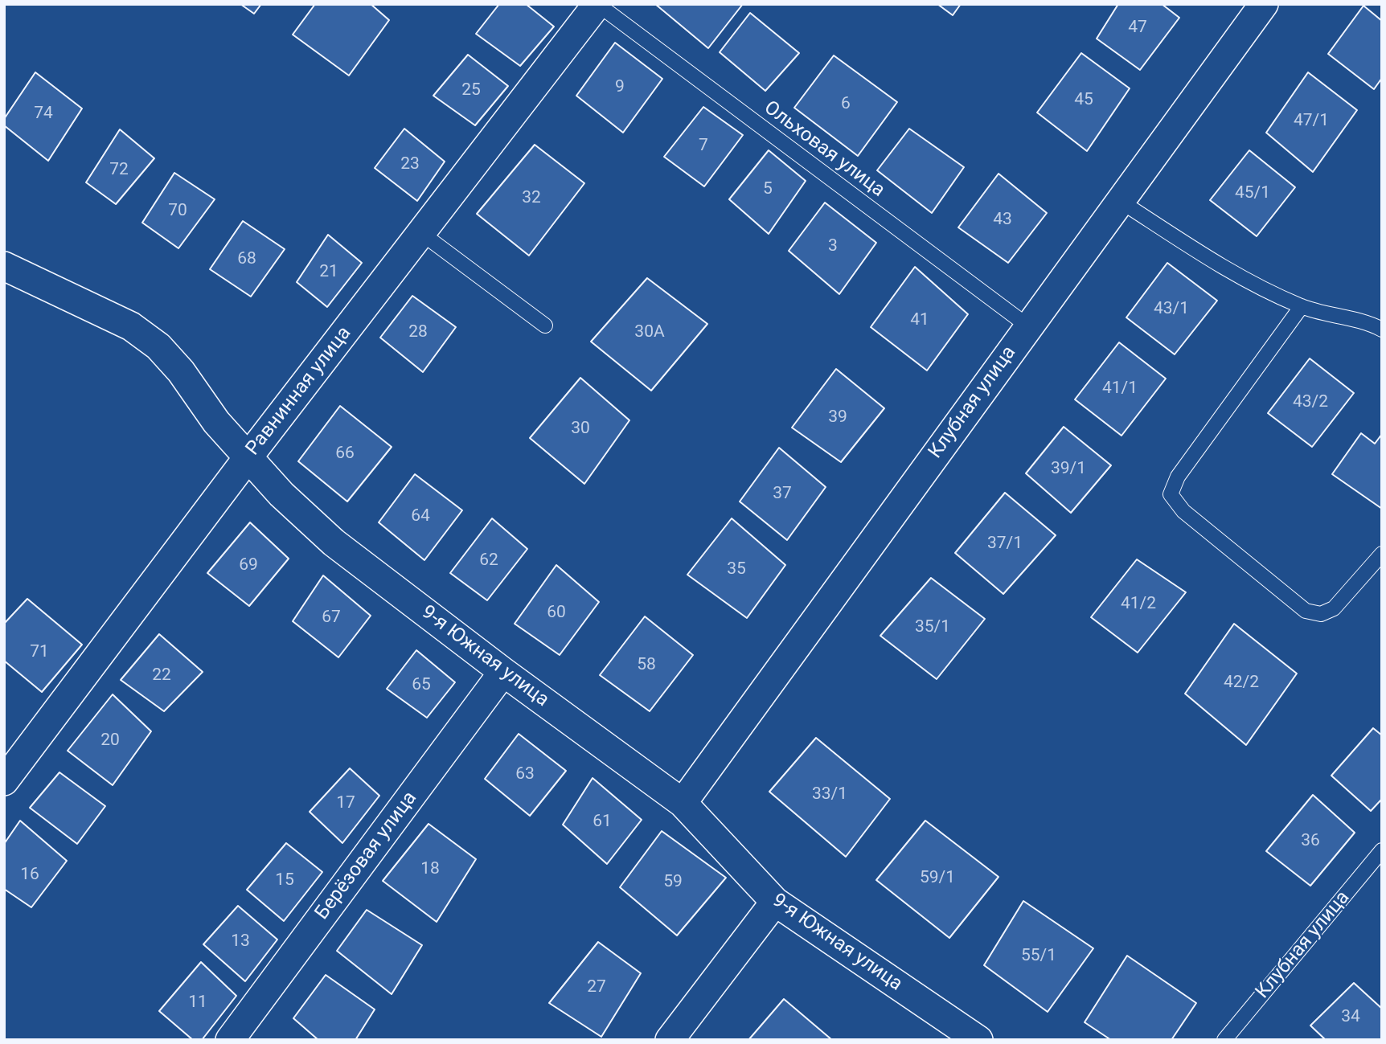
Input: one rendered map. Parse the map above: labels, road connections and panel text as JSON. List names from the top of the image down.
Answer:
{
  "streets": {
    "street": [
      "Равнинная улица",
      "Клубная улица",
      "9-я Южная улица",
      "Берёзовая улица"
    ],
    "lane": ["Ольховая улица"]
  },
  "crossings": [
    ["Ольховая улица", "Равнинная улица"],
    ["Ольховая улица", "Клубная улица"],
    ["Равнинная улица", "9-я Южная улица"],
    ["Клубная улица", "9-я Южная улица"],
    ["9-я Южная улица", "Берёзовая улица"]
  ],
  "house_numbers": [
    "47",
    "9",
    "25",
    "45",
    "6",
    "74",
    "47/1",
    "7",
    "23",
    "72",
    "5",
    "45/1",
    "32",
    "70",
    "43",
    "3",
    "68",
    "21",
    "43/1",
    "41",
    "28",
    "30А",
    "41/1",
    "43/2",
    "39",
    "30",
    "66",
    "39/1",
    "37",
    "64",
    "37/1",
    "62",
    "69",
    "35",
    "41/2",
    "60",
    "67",
    "35/1",
    "71",
    "58",
    "22",
    "42/2",
    "65",
    "20",
    "63",
    "33/1",
    "17",
    "61",
    "36",
    "18",
    "16",
    "59/1",
    "15",
    "59",
    "13",
    "55/1",
    "27",
    "11",
    "34"
  ]
}
